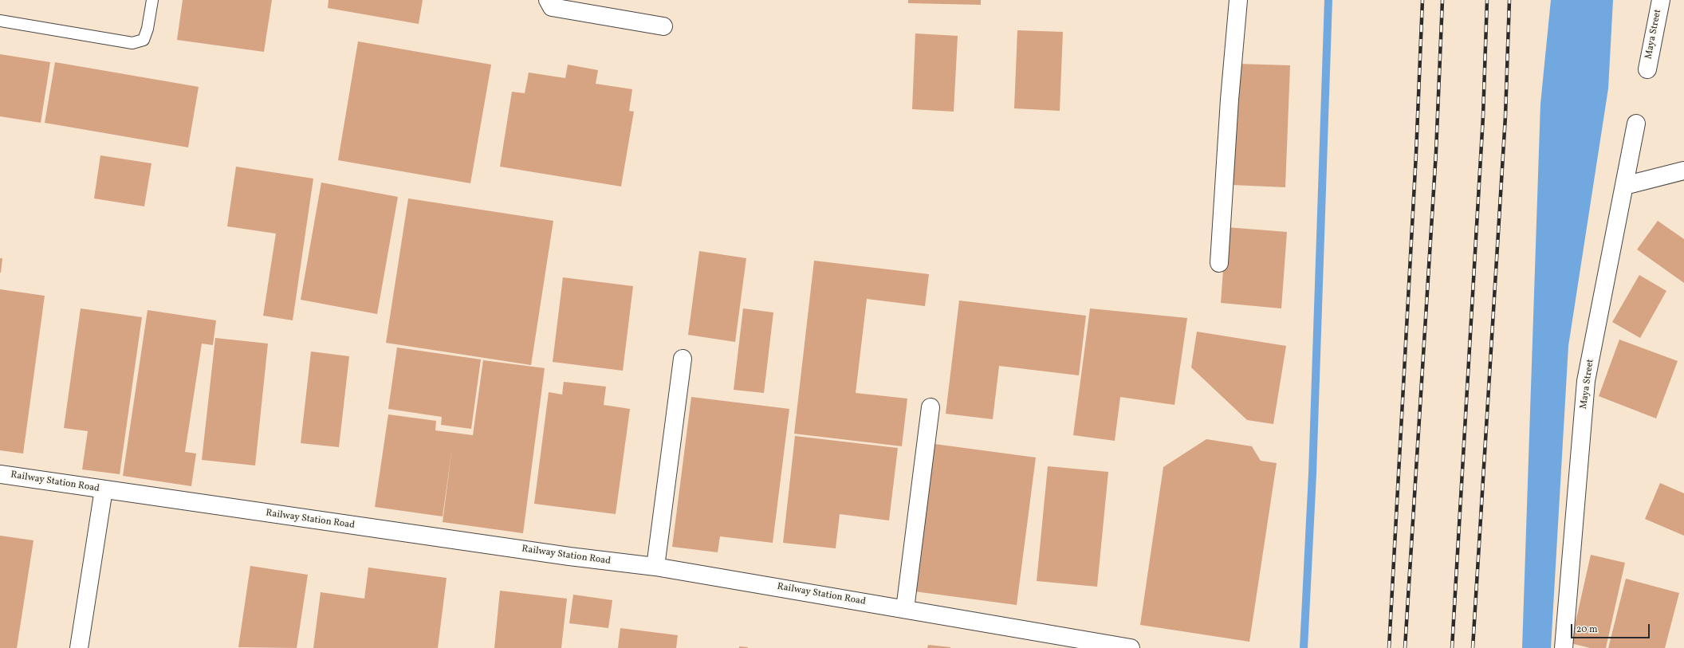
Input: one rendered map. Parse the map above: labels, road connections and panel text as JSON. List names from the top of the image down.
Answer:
{
  "streets": {
    "street": ["Maya Street", "Railway Station Road"]
  },
  "scale_bar": "20 m"
}
